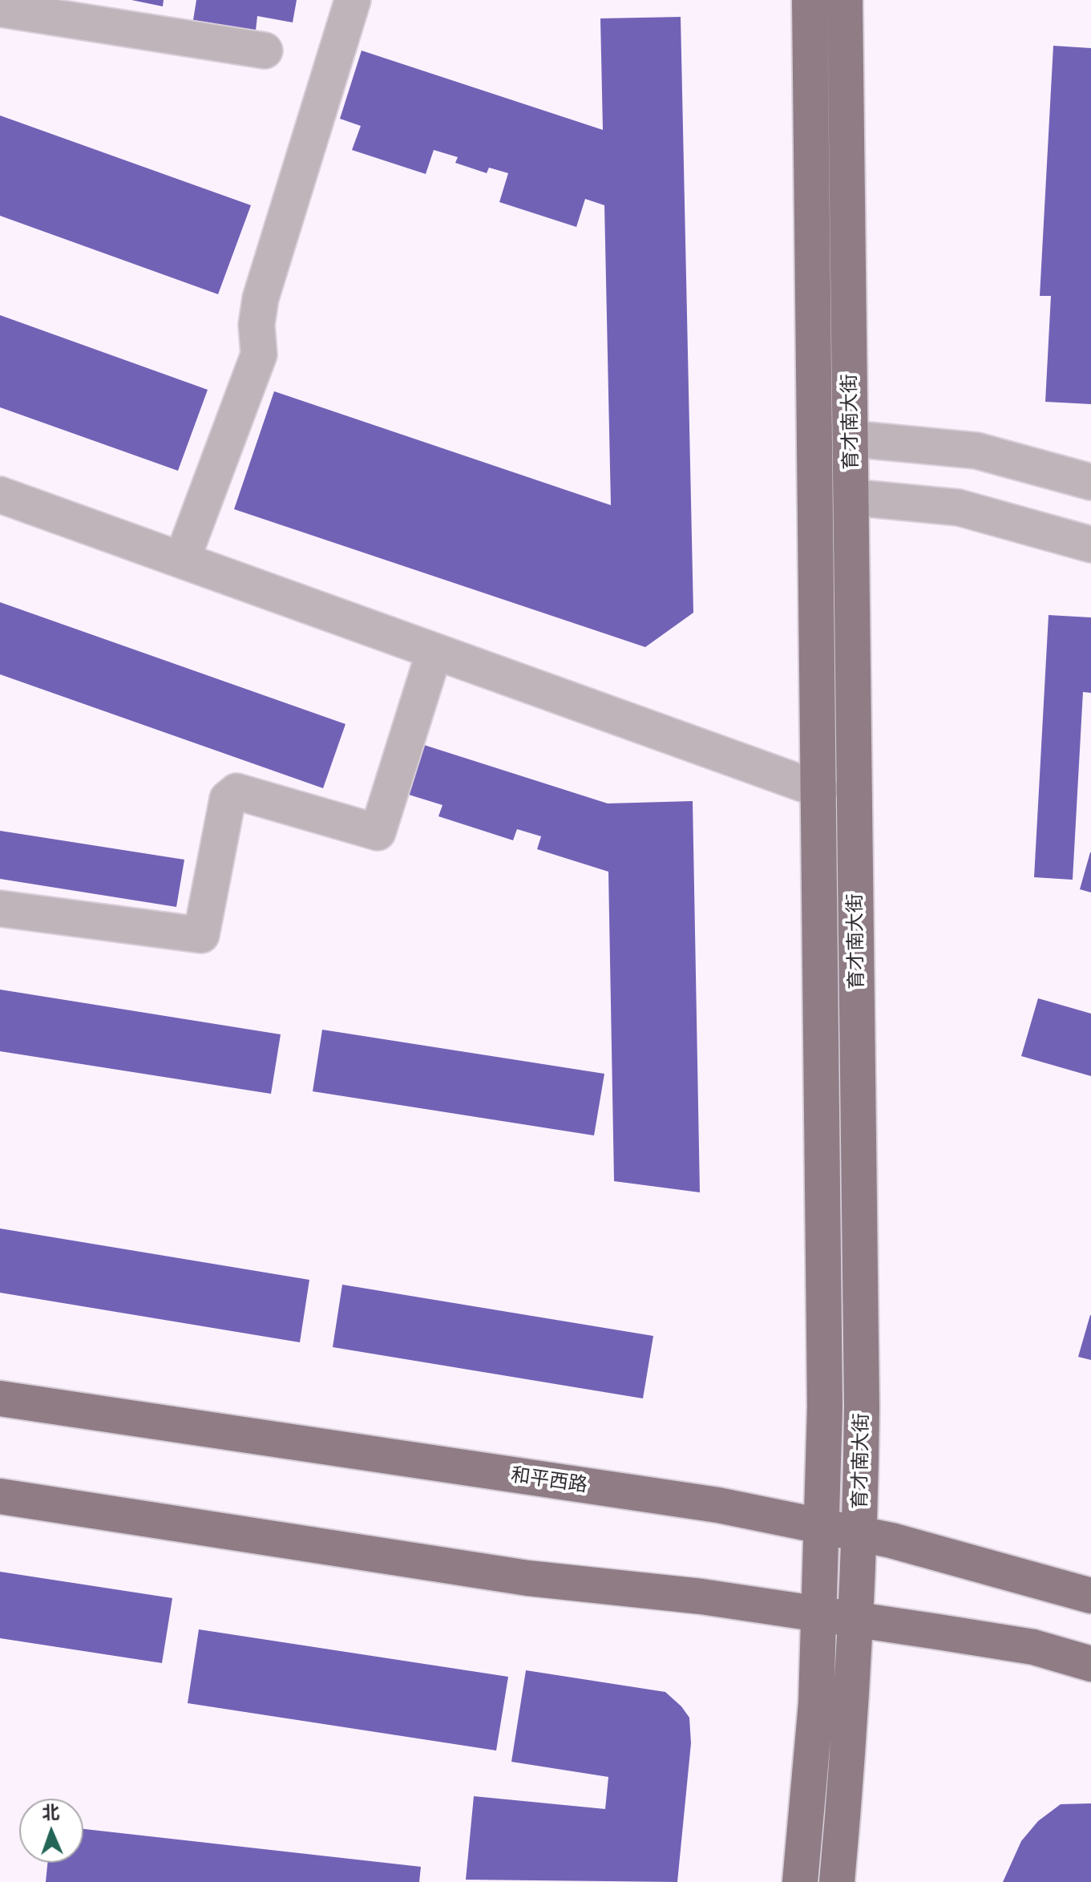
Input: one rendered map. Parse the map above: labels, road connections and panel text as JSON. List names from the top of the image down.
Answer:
{
  "streets": {
    "main road": ["育才南大街", "和平西路"]
  },
  "crossings": [
    ["育才南大街", "和平西路"]
  ],
  "north": "top"
}
